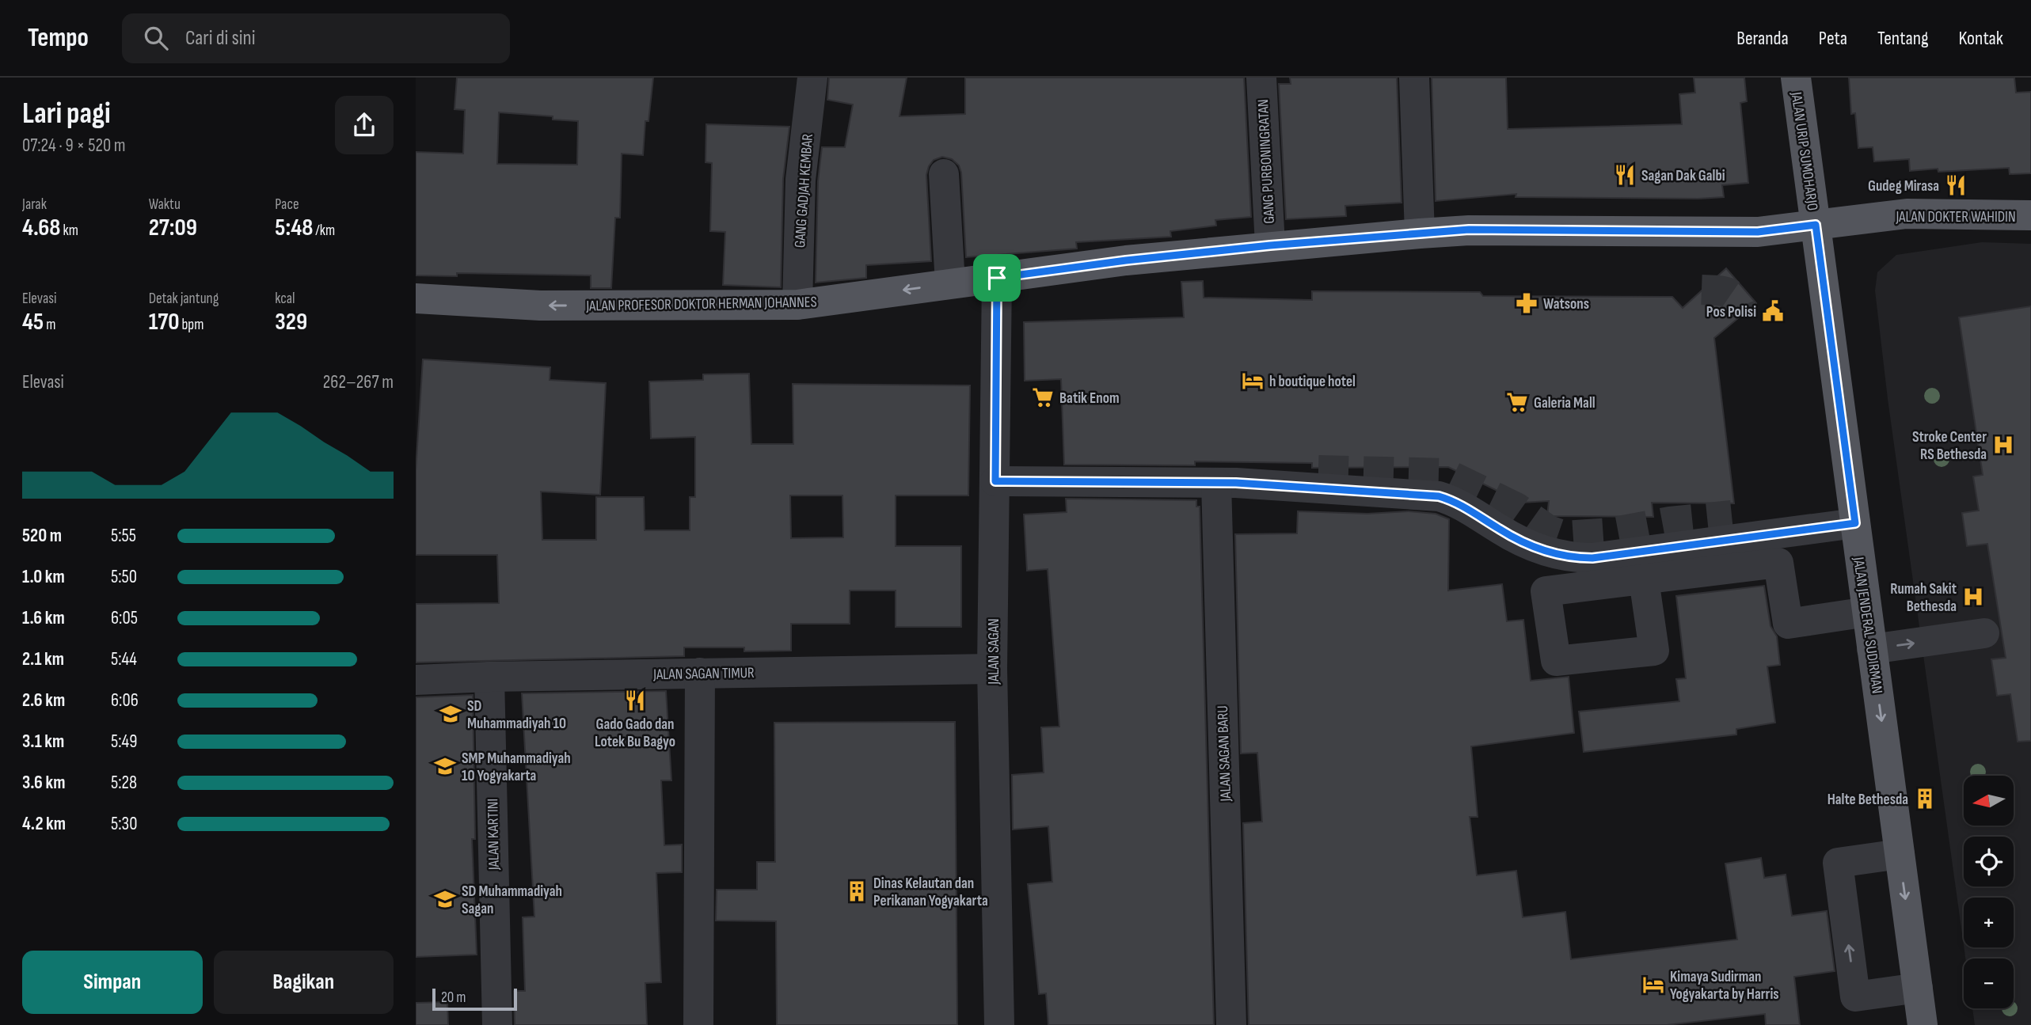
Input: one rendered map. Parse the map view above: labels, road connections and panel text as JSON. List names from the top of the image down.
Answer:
{
  "streets": {
    "main road": [
      "JALAN URIP SUMOHARJO",
      "JALAN DOKTER WAHIDIN",
      "JALAN PROFESOR DOKTOR HERMAN JOHANNES",
      "JALAN JENDERAL SUDIRMAN"
    ],
    "street": [
      "GANG PURBONINGRATAN",
      "GANG GADJAH KEMBAR",
      "JALAN SAGAN",
      "JALAN SAGAN TIMUR",
      "JALAN SAGAN BARU",
      "JALAN KARTINI"
    ]
  },
  "crossings": [
    ["JALAN URIP SUMOHARJO", "JALAN DOKTER WAHIDIN"],
    ["JALAN URIP SUMOHARJO", "JALAN PROFESOR DOKTOR HERMAN JOHANNES"],
    ["JALAN URIP SUMOHARJO", "JALAN JENDERAL SUDIRMAN"],
    ["GANG PURBONINGRATAN", "JALAN PROFESOR DOKTOR HERMAN JOHANNES"],
    ["GANG GADJAH KEMBAR", "JALAN PROFESOR DOKTOR HERMAN JOHANNES"],
    ["JALAN DOKTER WAHIDIN", "JALAN PROFESOR DOKTOR HERMAN JOHANNES"],
    ["JALAN DOKTER WAHIDIN", "JALAN JENDERAL SUDIRMAN"],
    ["JALAN PROFESOR DOKTOR HERMAN JOHANNES", "JALAN JENDERAL SUDIRMAN"],
    ["JALAN PROFESOR DOKTOR HERMAN JOHANNES", "JALAN SAGAN"],
    ["JALAN SAGAN", "JALAN SAGAN TIMUR"],
    ["JALAN SAGAN TIMUR", "JALAN KARTINI"]
  ],
  "one_way": ["JALAN PROFESOR DOKTOR HERMAN JOHANNES", "JALAN JENDERAL SUDIRMAN"],
  "places": {
    "restaurant": ["Sagan Dak Galbi", "Gudeg Mirasa", "Gado Gado dan Lotek Bu Bagyo"],
    "pharmacy": ["Watsons"],
    "public building": ["Pos Polisi"],
    "hotel": ["h boutique hotel", "Kimaya Sudirman Yogyakarta by Harris"],
    "supermarket": ["Batik Enom", "Galeria Mall"],
    "hospital": ["Stroke Center RS Bethesda", "Rumah Sakit Bethesda"],
    "school or university": ["SD Muhammadiyah 10", "SMP Muhammadiyah 10 Yogyakarta", "SD Muhammadiyah Sagan"],
    "building": ["Halte Bethesda", "Dinas Kelautan dan Perikanan Yogyakarta"]
  },
  "scale_bar": "20 m",
  "north": "left",
  "page": {
    "header": "Tempo",
    "search": "Cari di sini",
    "nav": [
      "Beranda",
      "Peta",
      "Tentang",
      "Kontak"
    ],
    "heading": ["Lari pagi", "07:24 · 9 × 520 m"],
    "stats": [
      ["Jarak", "4.68 km"],
      ["Waktu", "27:09"],
      ["Pace", "5:48 /km"],
      ["Elevasi", "45 m"],
      ["Detak jantung", "170 bpm"],
      ["kcal", "329"]
    ],
    "chart": ["Elevasi", "262–267 m"],
    "list": [
      {
        "name": "520 m",
        "note": "5:55"
      },
      {
        "name": "1.0 km",
        "note": "5:50"
      },
      {
        "name": "1.6 km",
        "note": "6:05"
      },
      {
        "name": "2.1 km",
        "note": "5:44"
      },
      {
        "name": "2.6 km",
        "note": "6:06"
      },
      {
        "name": "3.1 km",
        "note": "5:49"
      },
      {
        "name": "3.6 km",
        "note": "5:28"
      },
      {
        "name": "4.2 km",
        "note": "5:30"
      }
    ],
    "map_buttons": ["+", "−"],
    "buttons": ["Simpan", "Bagikan"],
    "scale": "20 m"
  }
}
